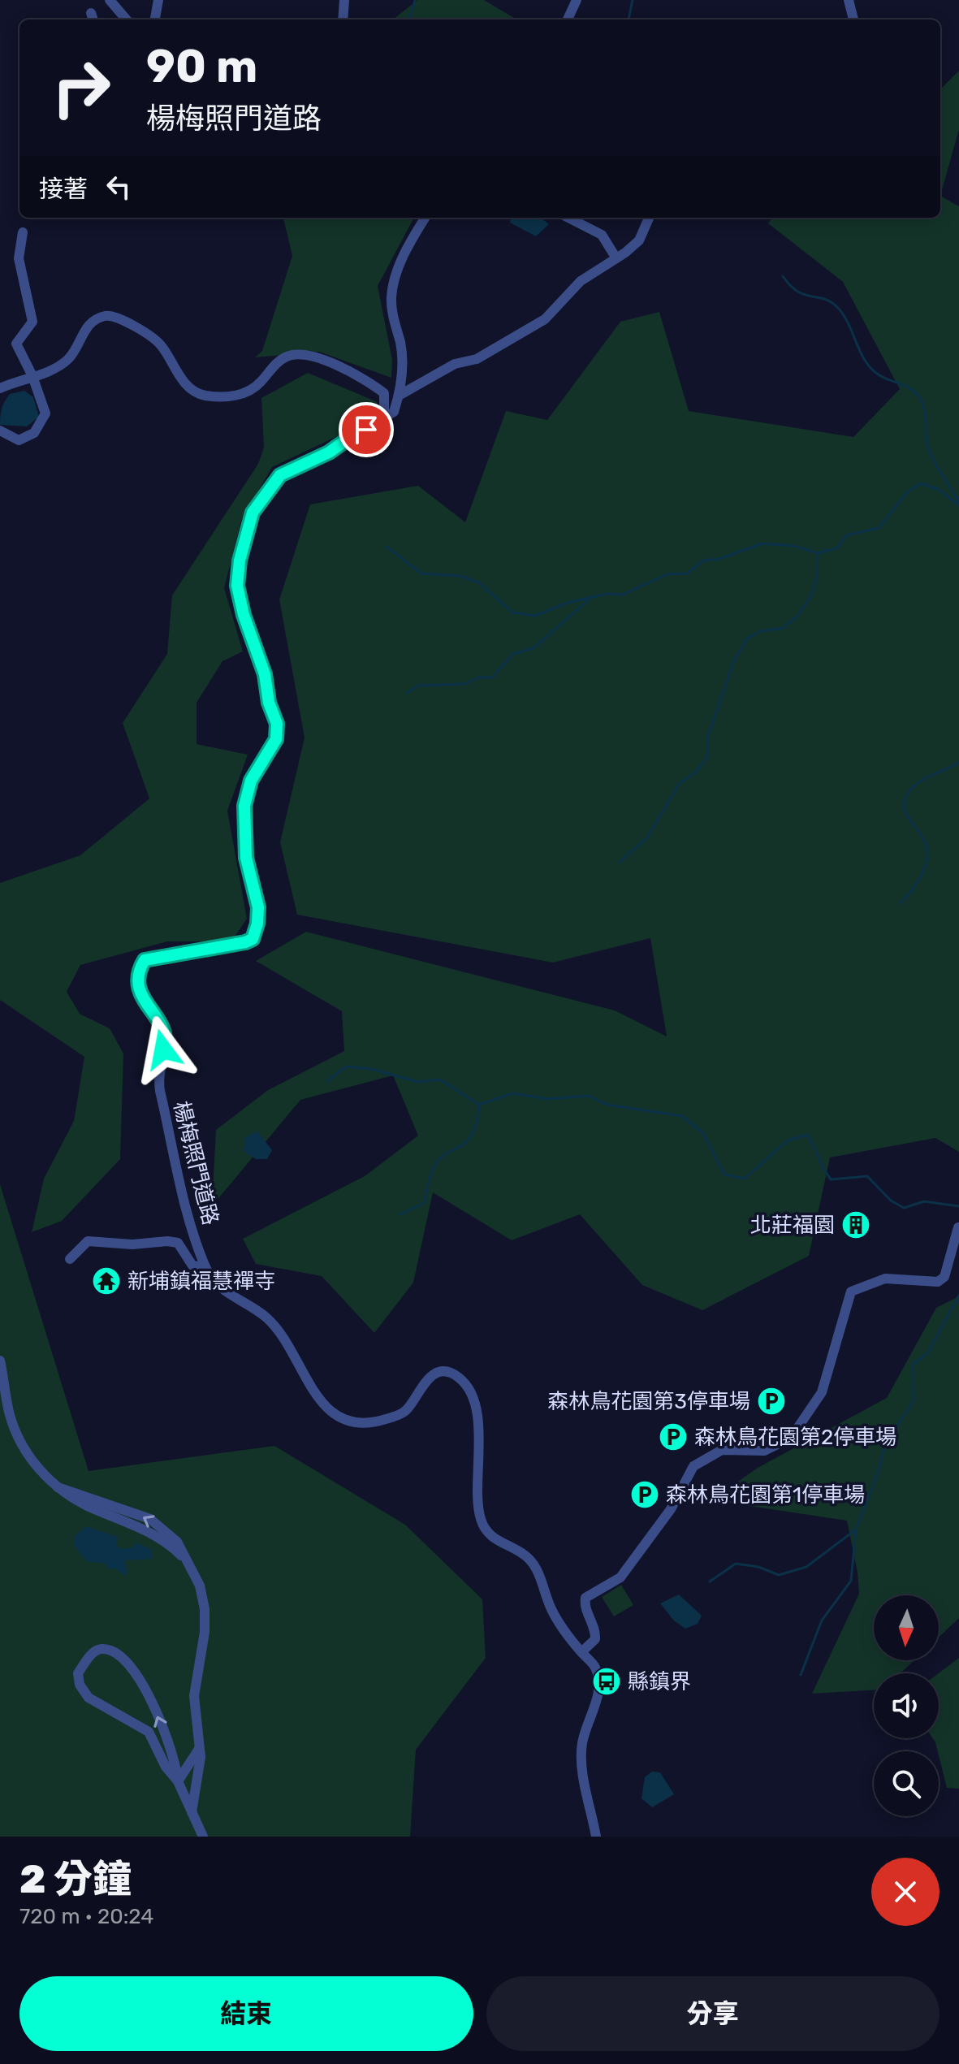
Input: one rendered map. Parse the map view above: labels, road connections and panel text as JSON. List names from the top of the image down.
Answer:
{
  "streets": {
    "street": ["楊梅照門道路"]
  },
  "places": {
    "building": ["北莊福園"],
    "temple": ["新埔鎮福慧禪寺"],
    "parking": ["森林鳥花園第3停車場", "森林鳥花園第2停車場", "森林鳥花園第1停車場"],
    "bus stop": ["縣鎮界"]
  },
  "north": "bottom",
  "page": {
    "turn": ["90 m", "楊梅照門道路"],
    "then": "接著",
    "heading": ["2 分鐘", "720 m · 20:24"],
    "buttons": ["結束", "分享"]
  }
}
